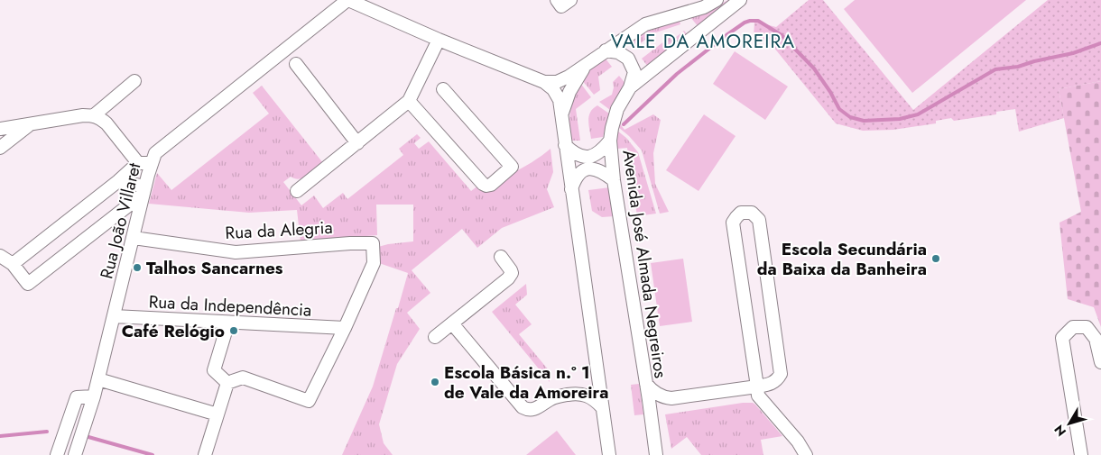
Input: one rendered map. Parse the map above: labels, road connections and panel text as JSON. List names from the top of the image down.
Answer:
{
  "streets": {
    "street": [
      "Rua João Villaret",
      "Rua da Alegria",
      "Avenida José Almada Negreiros",
      "Rua da Independência"
    ]
  },
  "crossings": [
    ["Rua João Villaret", "Rua da Alegria"],
    ["Rua João Villaret", "Rua da Independência"],
    ["Rua da Alegria", "Rua da Independência"]
  ],
  "districts": ["VALE DA AMOREIRA"],
  "places": [
    "Escola Secundária da Baixa da Banheira",
    "Talhos Sancarnes",
    "Café Relógio",
    "Escola Básica n.º 1 de Vale da Amoreira"
  ],
  "north": "bottom left"
}
